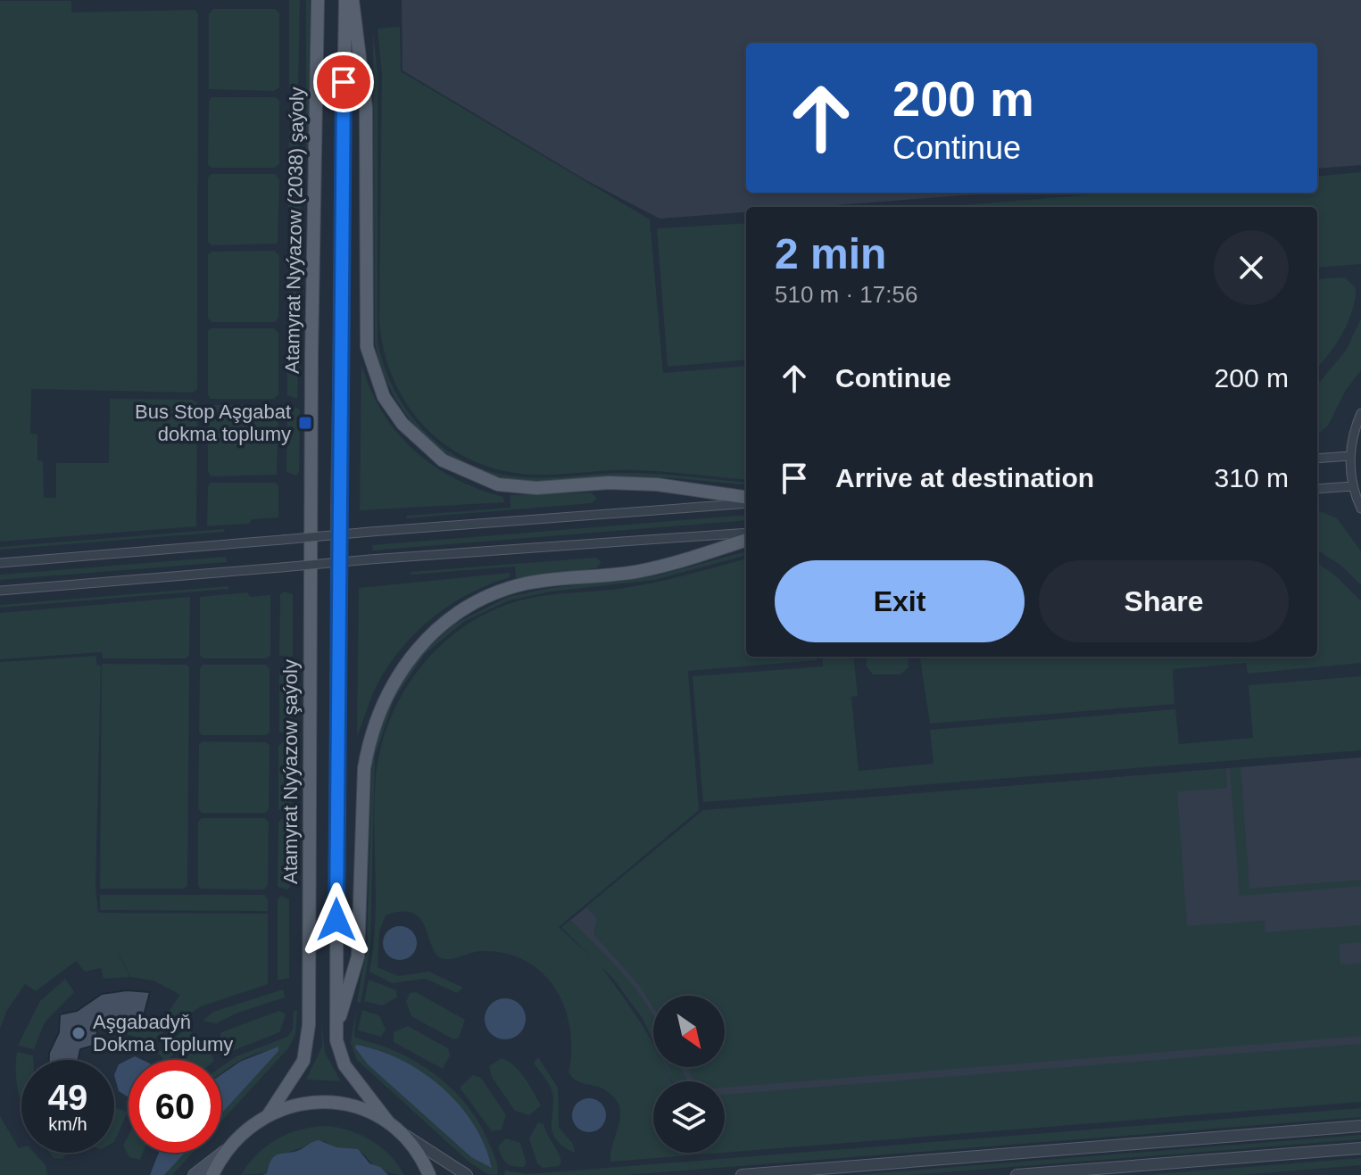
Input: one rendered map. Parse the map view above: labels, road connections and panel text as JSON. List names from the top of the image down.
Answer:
{
  "streets": {
    "main road": ["Atamyrat Nyýazow (2038) şaýoly", "Atamyrat Nyýazow şaýoly"]
  },
  "crossings": [
    ["Atamyrat Nyýazow (2038) şaýoly", "Atamyrat Nyýazow şaýoly"]
  ],
  "places": {
    "transit": ["Bus Stop Aşgabat dokma toplumy"],
    "other": ["Aşgabadyň Dokma Toplumy"]
  },
  "north": "bottom right",
  "page": {
    "turn": ["200 m", "Continue"],
    "heading": ["2 min", "510 m · 17:56"],
    "list": [
      {
        "name": "Continue",
        "value": "200 m"
      },
      {
        "name": "Arrive at destination",
        "value": "310 m"
      }
    ],
    "buttons": ["Exit", "Share"],
    "speed": "49 km/h",
    "limit": "60"
  }
}
